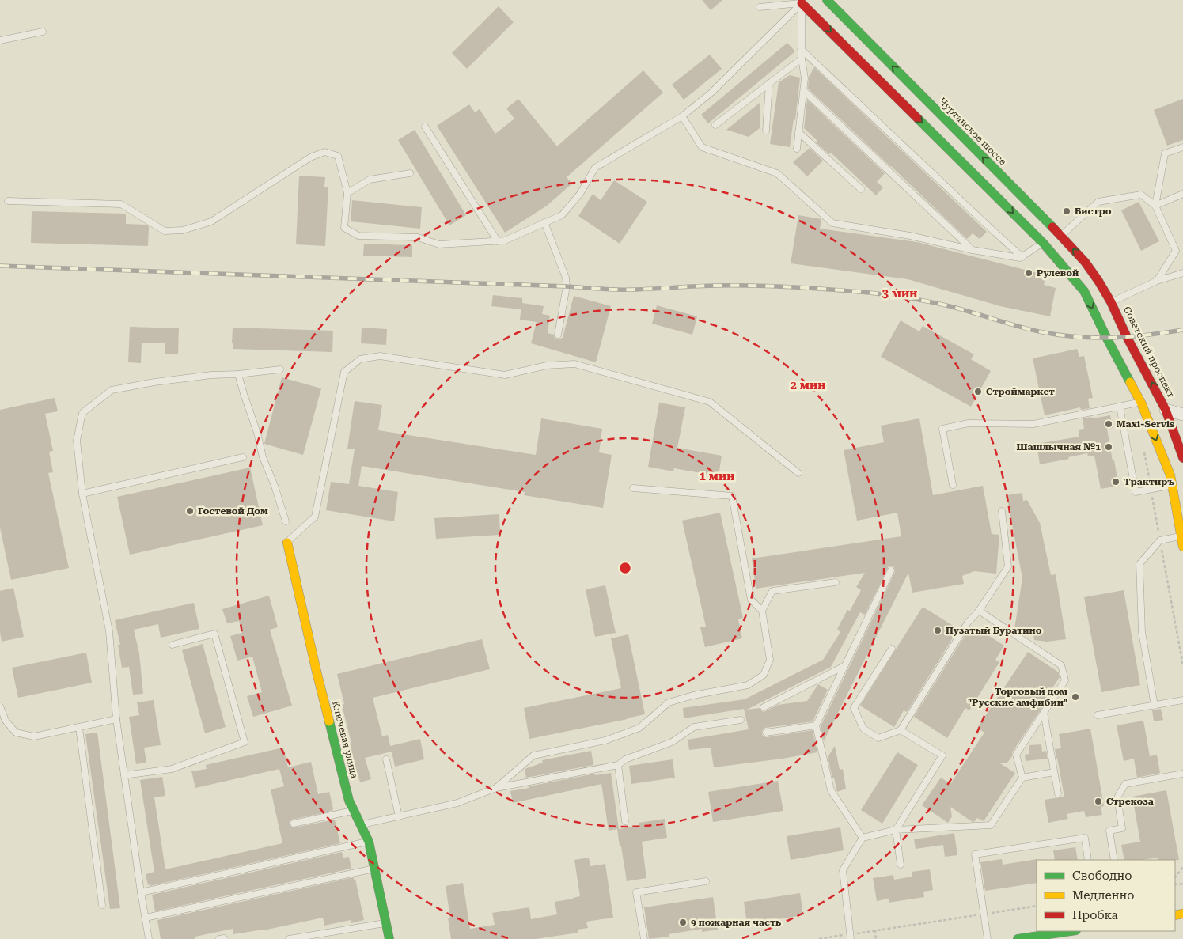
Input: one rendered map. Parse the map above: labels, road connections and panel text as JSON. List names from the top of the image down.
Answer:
{
  "streets": {
    "main road": ["Чуртанское шоссе", "Советский проспект", "Ключевая улица"]
  },
  "crossings": [
    ["Чуртанское шоссе", "Советский проспект"]
  ],
  "places": [
    "Бистро",
    "Рулевой",
    "Строймаркет",
    "Maxi-Servis",
    "Шашлычная №1",
    "Трактиръ",
    "Гостевой Дом",
    "Пузатый Буратино",
    "Торговый дом \"Русские амфибии\"",
    "Стрекоза",
    "9 пожарная часть"
  ],
  "legend": ["Свободно", "Медленно", "Пробка"],
  "rings": ["3 мин", "2 мин", "1 мин"]
}
